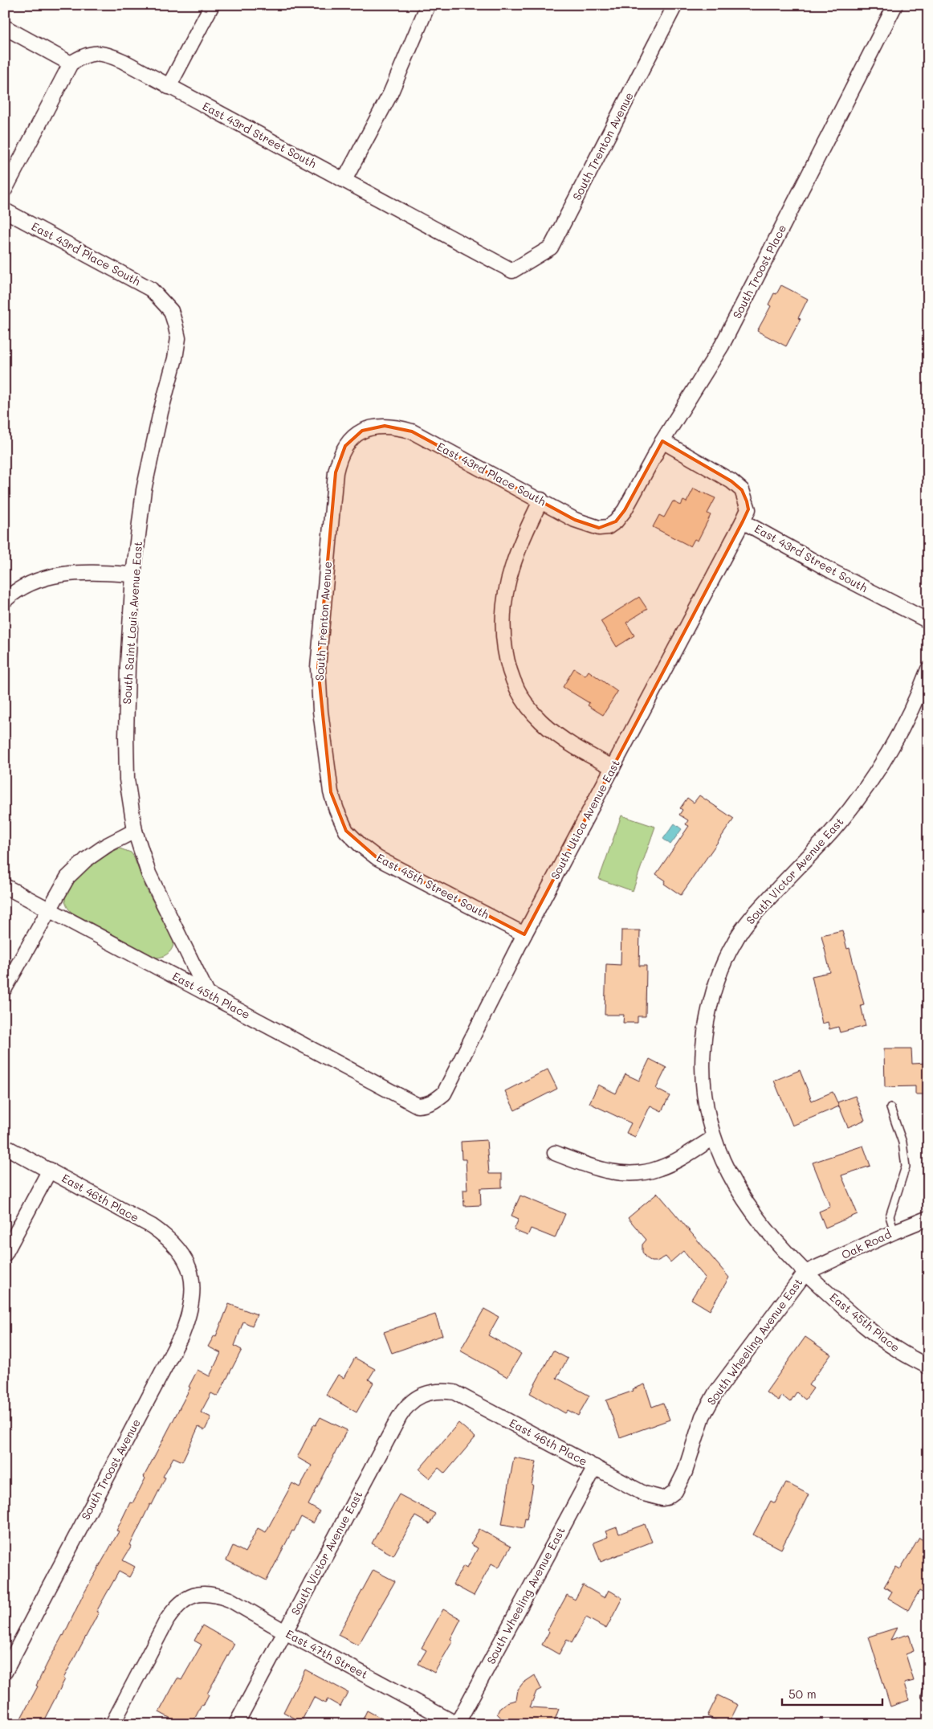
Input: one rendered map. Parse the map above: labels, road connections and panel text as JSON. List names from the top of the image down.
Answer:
{
  "streets": {
    "street": [
      "East 43rd Street South",
      "South Trenton Avenue",
      "East 43rd Place South",
      "South Troost Place",
      "South Saint Louis Avenue East",
      "South Utica Avenue East",
      "South Victor Avenue East",
      "East 45th Street South",
      "East 45th Place",
      "East 46th Place",
      "Oak Road",
      "South Wheeling Avenue East",
      "South Troost Avenue",
      "East 47th Street"
    ]
  },
  "crossings": [
    ["East 43rd Street South", "South Trenton Avenue"],
    ["East 43rd Street South", "South Troost Place"],
    ["East 43rd Street South", "South Utica Avenue East"],
    ["South Trenton Avenue", "East 43rd Place South"],
    ["South Trenton Avenue", "East 45th Street South"],
    ["East 43rd Place South", "South Troost Place"],
    ["East 43rd Place South", "South Saint Louis Avenue East"],
    ["South Saint Louis Avenue East", "East 45th Place"],
    ["South Utica Avenue East", "East 45th Street South"],
    ["South Utica Avenue East", "East 45th Place"],
    ["South Victor Avenue East", "East 45th Place"],
    ["South Victor Avenue East", "East 46th Place"],
    ["South Victor Avenue East", "Oak Road"],
    ["South Victor Avenue East", "South Wheeling Avenue East"],
    ["South Victor Avenue East", "East 47th Street"],
    ["East 45th Place", "Oak Road"],
    ["East 45th Place", "South Wheeling Avenue East"],
    ["East 46th Place", "South Wheeling Avenue East"],
    ["East 46th Place", "South Troost Avenue"],
    ["Oak Road", "South Wheeling Avenue East"],
    ["South Wheeling Avenue East", "East 47th Street"]
  ],
  "scale_bar": "50 m"
}
